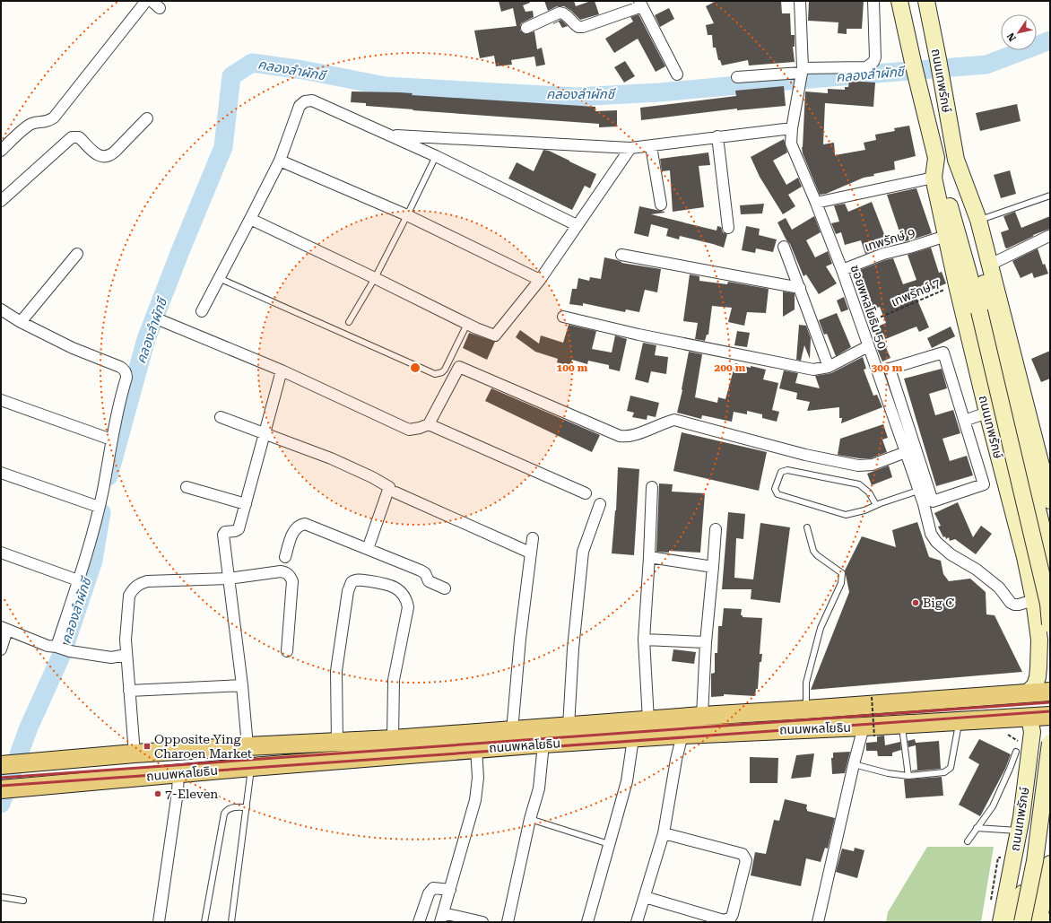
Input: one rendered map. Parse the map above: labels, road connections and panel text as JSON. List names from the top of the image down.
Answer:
{
  "streets": {
    "main road": ["ถนนเทพรักษ์", "ถนนพหลโยธิน"],
    "street": ["เทพรักษ์ 9", "ซอยพหลโยธิน 50"],
    "path": ["เทพรักษ์ 7"]
  },
  "crossings": [
    ["ถนนเทพรักษ์", "เทพรักษ์ 9"],
    ["ถนนเทพรักษ์", "เทพรักษ์ 7"],
    ["ถนนเทพรักษ์", "ซอยพหลโยธิน 50"],
    ["ถนนเทพรักษ์", "ถนนพหลโยธิน"],
    ["เทพรักษ์ 9", "ซอยพหลโยธิน 50"],
    ["เทพรักษ์ 7", "ซอยพหลโยธิน 50"]
  ],
  "water": ["คลองลำผักชี"],
  "places": {
    "other": ["Big C", "7-Eleven"],
    "transit": ["Opposite Ying Charoen Market"]
  },
  "north": "bottom left",
  "rings": ["100 m", "200 m", "300 m"]
}
